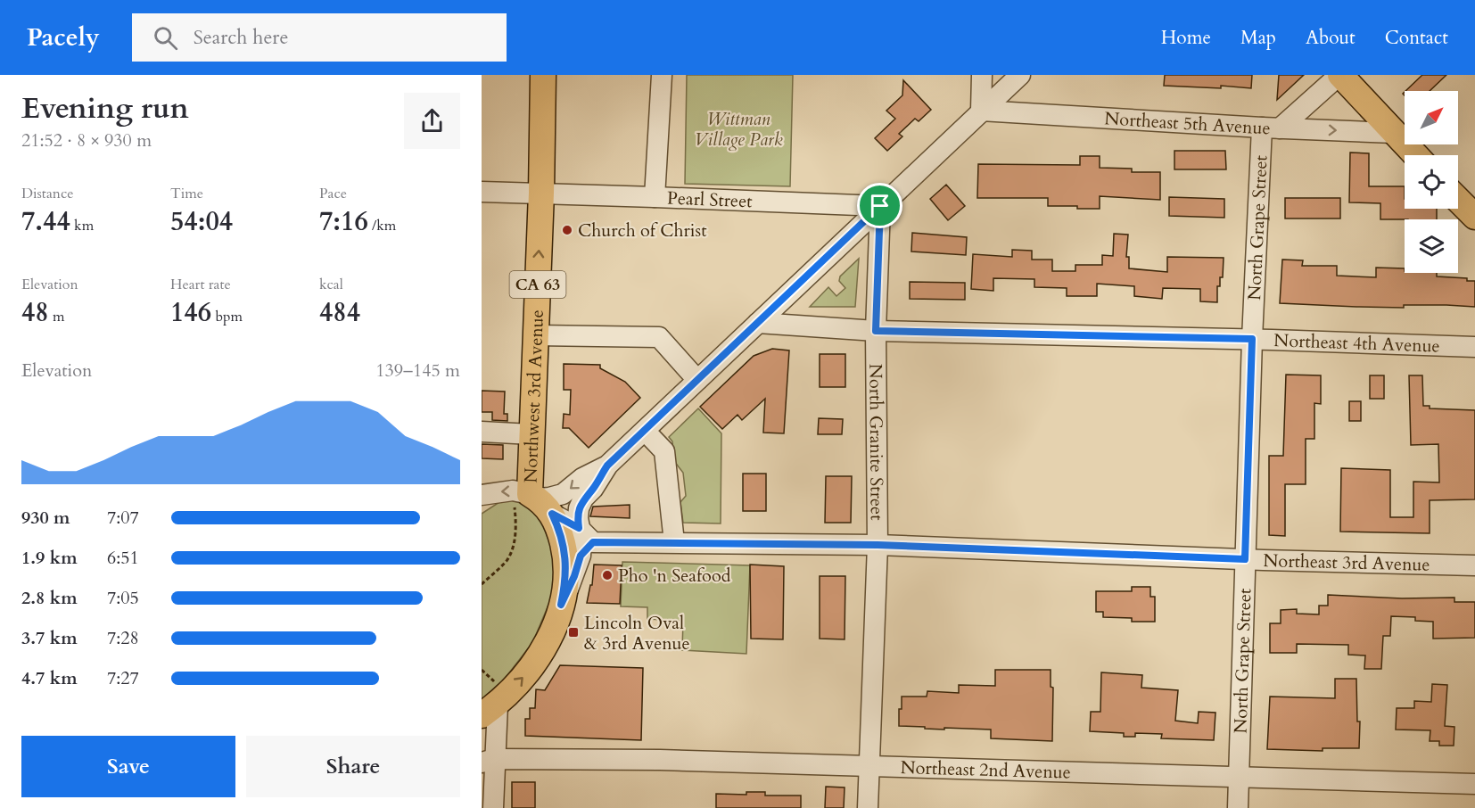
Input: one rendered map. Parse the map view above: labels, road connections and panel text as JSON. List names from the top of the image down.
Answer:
{
  "streets": {
    "main road": ["CA 63", "Northwest 3rd Avenue"],
    "street": [
      "Northeast 5th Avenue",
      "Pearl Street",
      "North Grape Street",
      "Northeast 4th Avenue",
      "North Granite Street",
      "Northeast 3rd Avenue",
      "Northeast 2nd Avenue"
    ]
  },
  "crossings": [
    ["Northeast 5th Avenue", "North Grape Street"],
    ["Pearl Street", "Northwest 3rd Avenue"],
    ["Pearl Street", "North Granite Street"],
    ["North Grape Street", "Northeast 4th Avenue"],
    ["North Grape Street", "Northeast 3rd Avenue"],
    ["North Grape Street", "Northeast 2nd Avenue"],
    ["CA 63", "Northwest 3rd Avenue"],
    ["CA 63", "Northeast 3rd Avenue"],
    ["Northeast 4th Avenue", "North Granite Street"],
    ["Northwest 3rd Avenue", "Northeast 3rd Avenue"],
    ["North Granite Street", "Northeast 3rd Avenue"],
    ["North Granite Street", "Northeast 2nd Avenue"]
  ],
  "parks": ["Wittman Village Park"],
  "places": {
    "other": ["Church of Christ", "Pho 'n Seafood"],
    "transit": ["Lincoln Oval & 3rd Avenue"]
  },
  "north": "top right",
  "page": {
    "header": "Pacely",
    "search": "Search here",
    "nav": [
      "Home",
      "Map",
      "About",
      "Contact"
    ],
    "heading": ["Evening run", "21:52 · 8 × 930 m"],
    "stats": [
      ["Distance", "7.44 km"],
      ["Time", "54:04"],
      ["Pace", "7:16 /km"],
      ["Elevation", "48 m"],
      ["Heart rate", "146 bpm"],
      ["kcal", "484"]
    ],
    "chart": ["Elevation", "139–145 m"],
    "list": [
      {
        "name": "930 m",
        "note": "7:07"
      },
      {
        "name": "1.9 km",
        "note": "6:51"
      },
      {
        "name": "2.8 km",
        "note": "7:05"
      },
      {
        "name": "3.7 km",
        "note": "7:28"
      },
      {
        "name": "4.7 km",
        "note": "7:27"
      }
    ],
    "buttons": ["Save", "Share"]
  }
}
